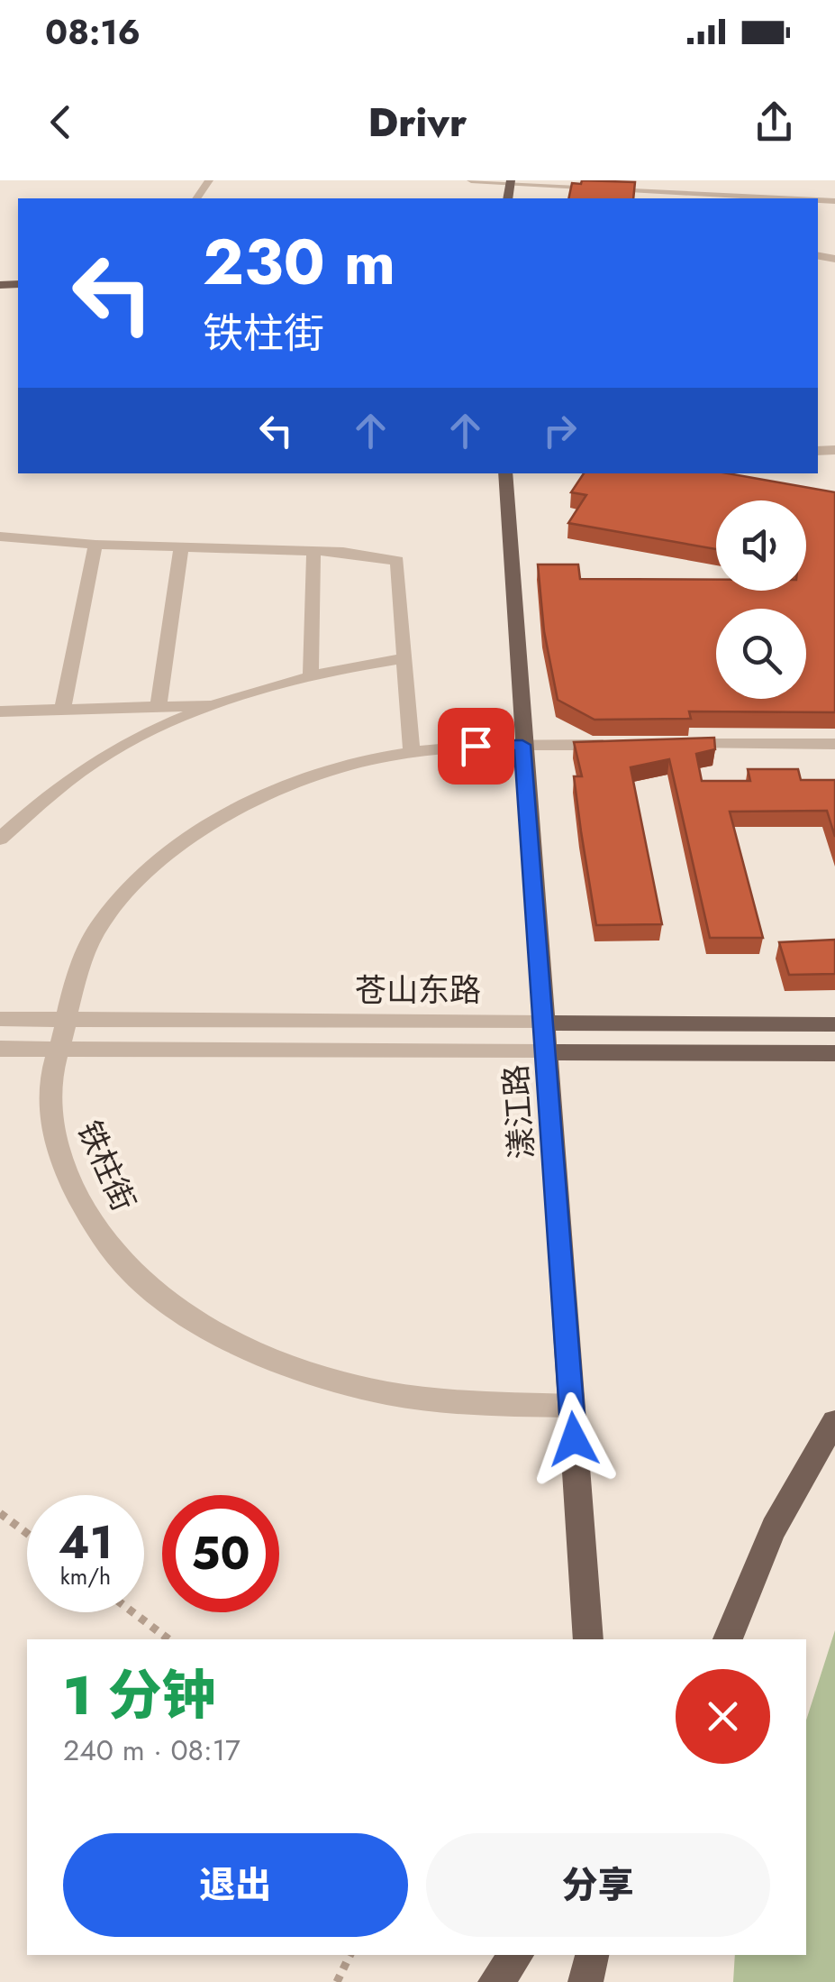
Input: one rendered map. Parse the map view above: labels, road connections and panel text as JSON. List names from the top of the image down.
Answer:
{
  "streets": {
    "main road": ["苍山东路", "漾江路"],
    "street": ["铁柱街"]
  },
  "crossings": [
    ["苍山东路", "漾江路"],
    ["苍山东路", "铁柱街"],
    ["漾江路", "铁柱街"]
  ],
  "page": {
    "status": "08:16",
    "header": "Drivr",
    "turn": ["230 m", "铁柱街"],
    "speed": "41 km/h",
    "limit": "50",
    "heading": ["1 分钟", "240 m · 08:17"],
    "buttons": ["退出", "分享"]
  }
}
